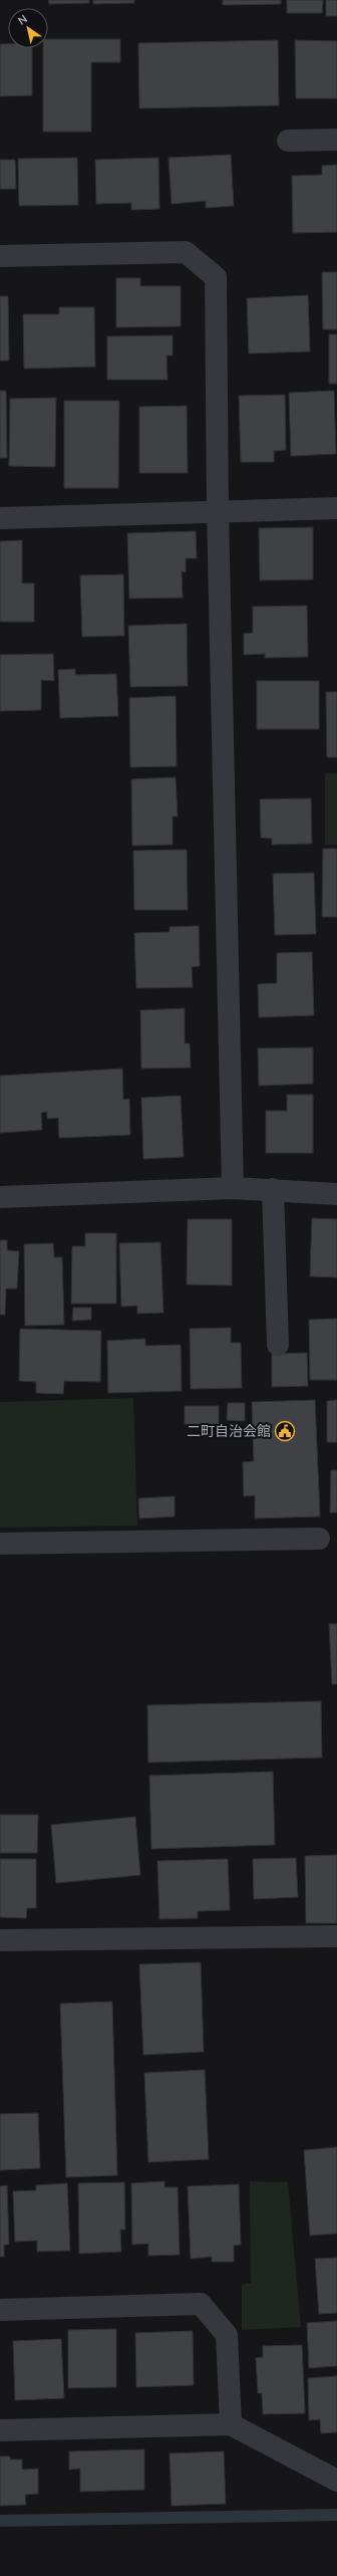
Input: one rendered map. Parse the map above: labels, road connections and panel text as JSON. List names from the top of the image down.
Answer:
{
  "places": {
    "public building": ["二町自治会館"]
  },
  "north": "top left"
}
